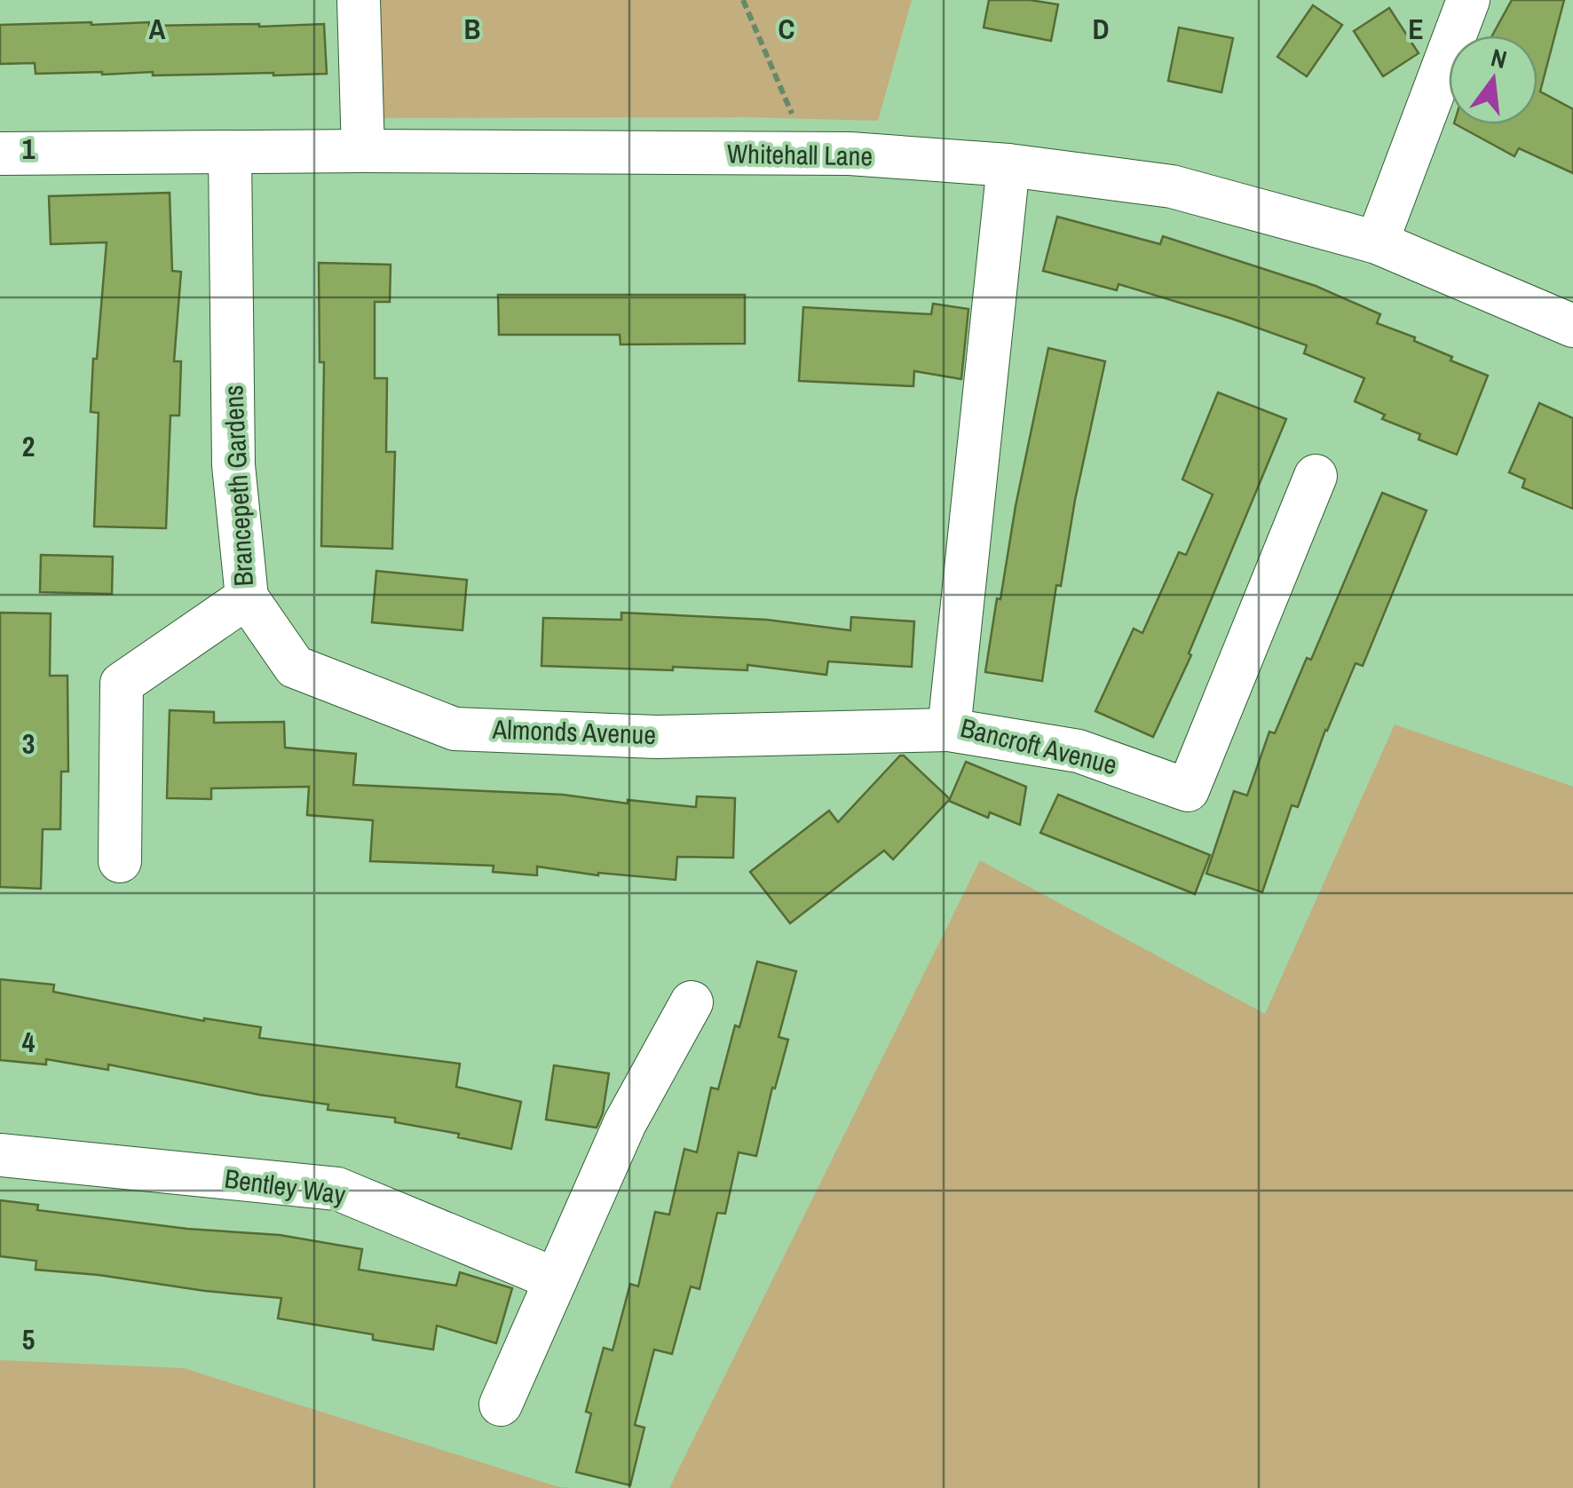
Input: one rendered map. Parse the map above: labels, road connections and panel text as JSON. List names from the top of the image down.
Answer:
{
  "streets": {
    "street": [
      "Whitehall Lane",
      "Brancepeth Gardens",
      "Almonds Avenue",
      "Bancroft Avenue",
      "Bentley Way"
    ]
  },
  "crossings": [
    ["Whitehall Lane", "Brancepeth Gardens"],
    ["Whitehall Lane", "Bancroft Avenue"],
    ["Brancepeth Gardens", "Almonds Avenue"],
    ["Almonds Avenue", "Bancroft Avenue"]
  ],
  "north": "top",
  "grid": {
    "columns": [
      "A",
      "B",
      "C",
      "D",
      "E"
    ],
    "rows": [
      "1",
      "2",
      "3",
      "4",
      "5"
    ]
  }
}
